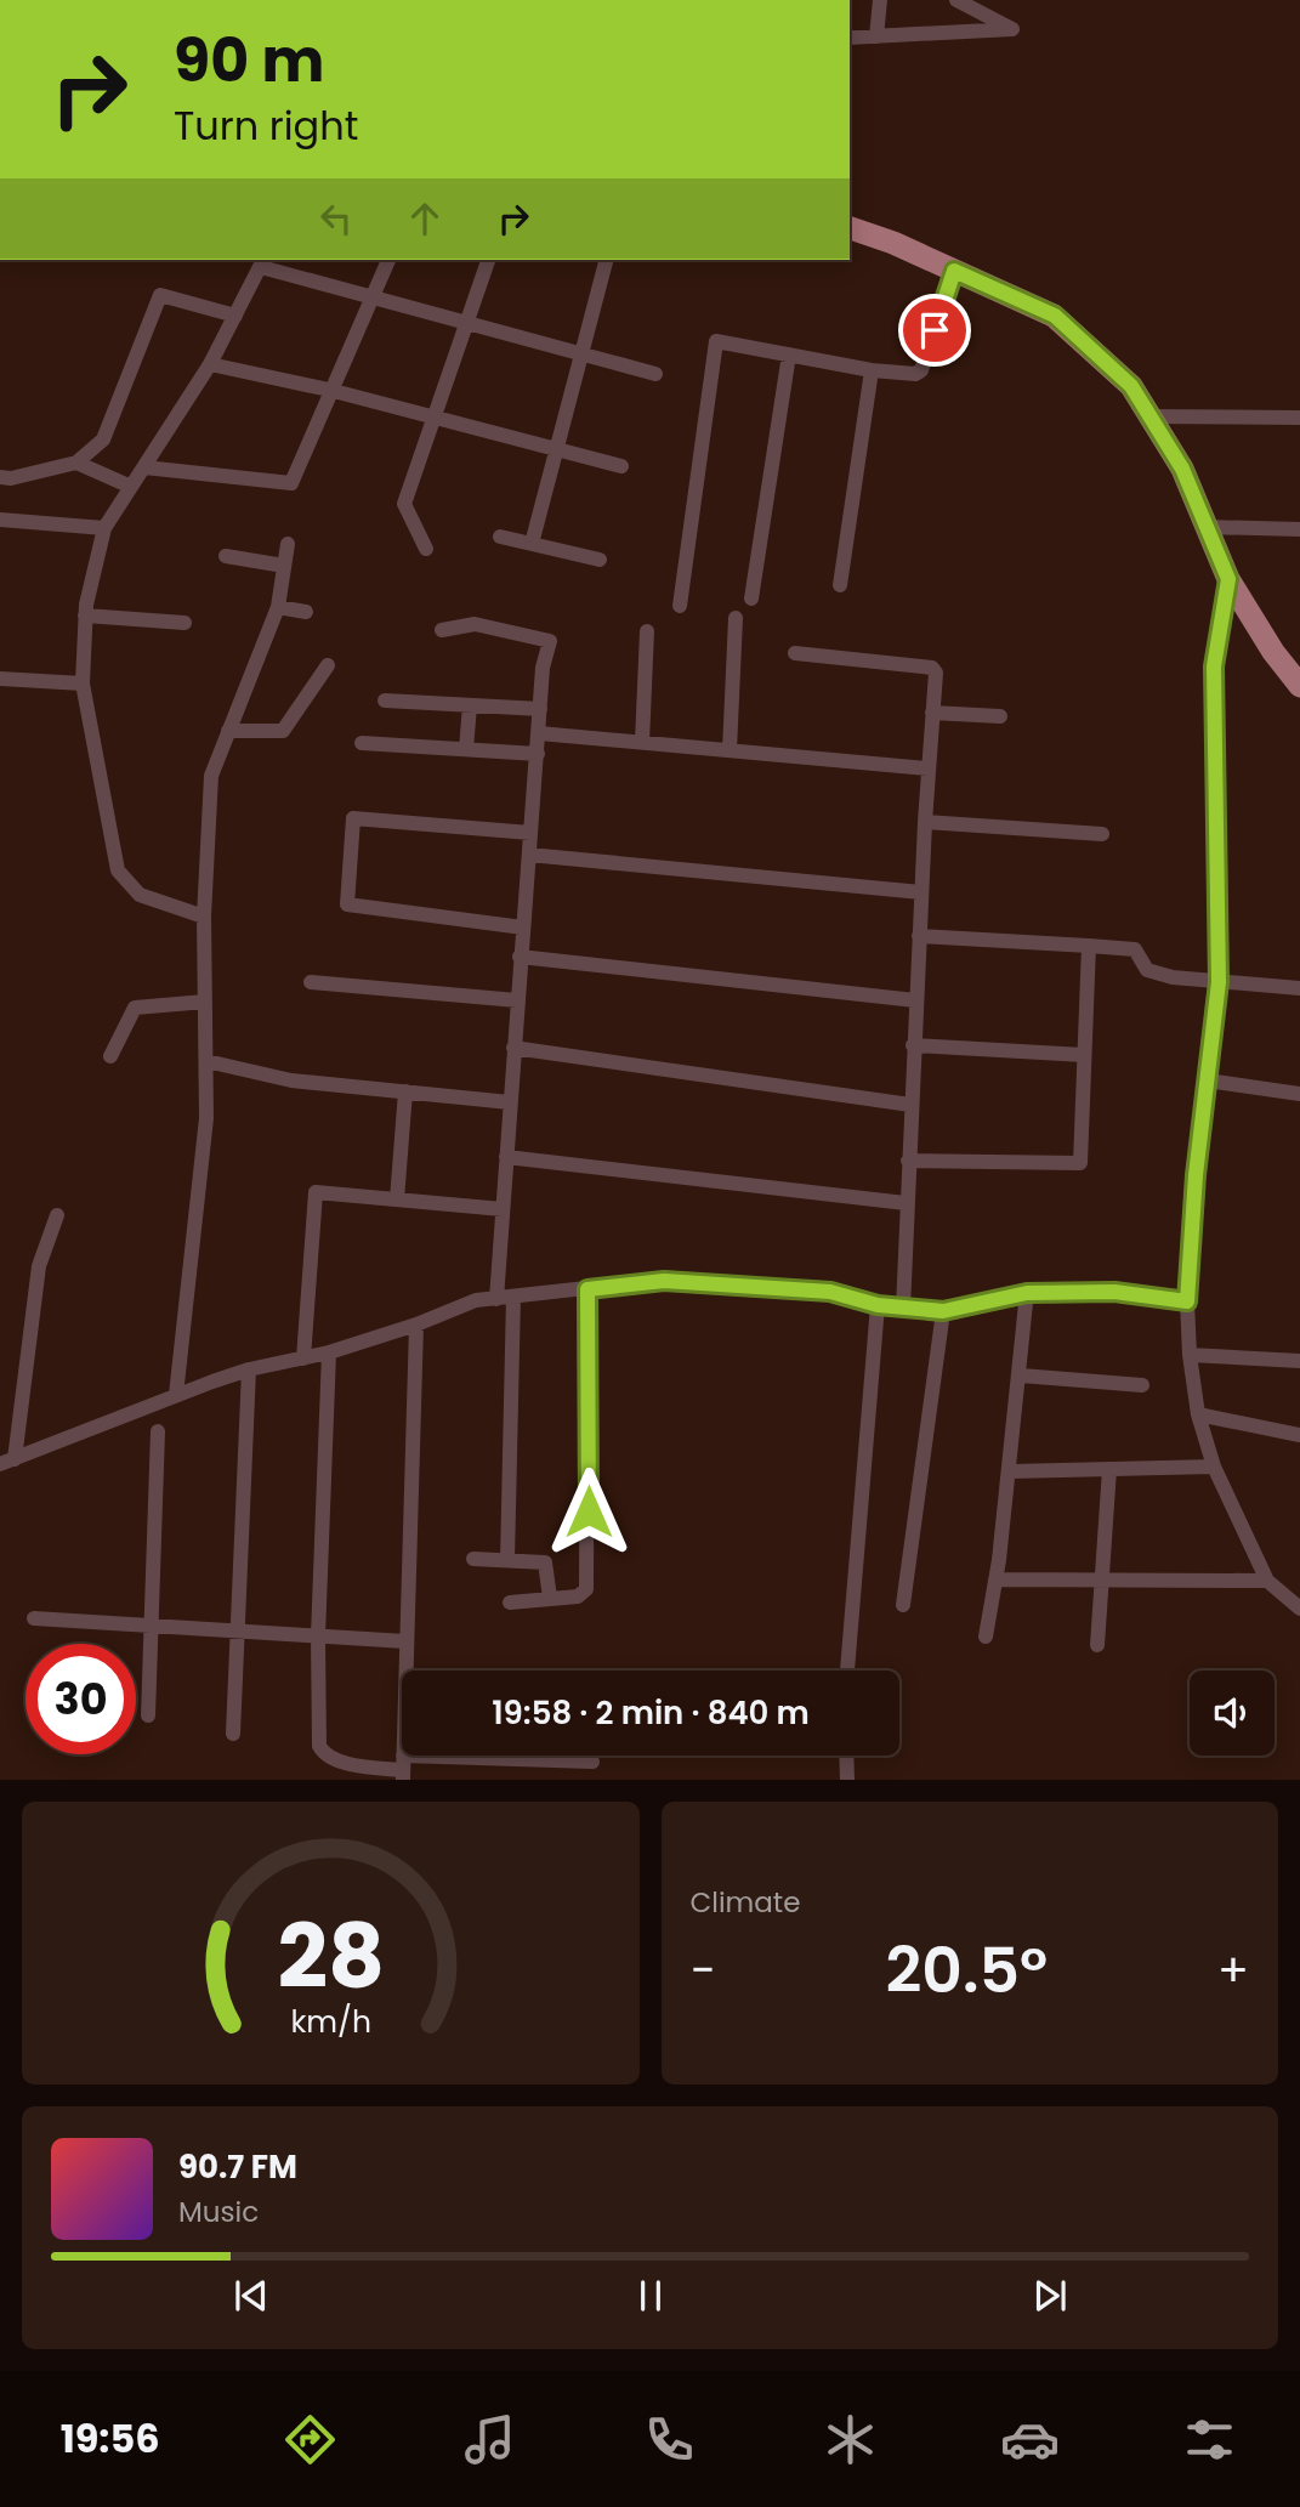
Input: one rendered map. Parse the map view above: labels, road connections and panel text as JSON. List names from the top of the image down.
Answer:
{
  "page": {
    "turn": ["90 m", "Turn right"],
    "limit": "30",
    "trip": "19:58 · 2 min · 840 m",
    "tile": "Climate",
    "heat": ["−", "20.5°", "+"],
    "song": ["90.7 FM", "Music"],
    "tabs": "19:56",
    "gauge": ["28", "km/h"]
  }
}
